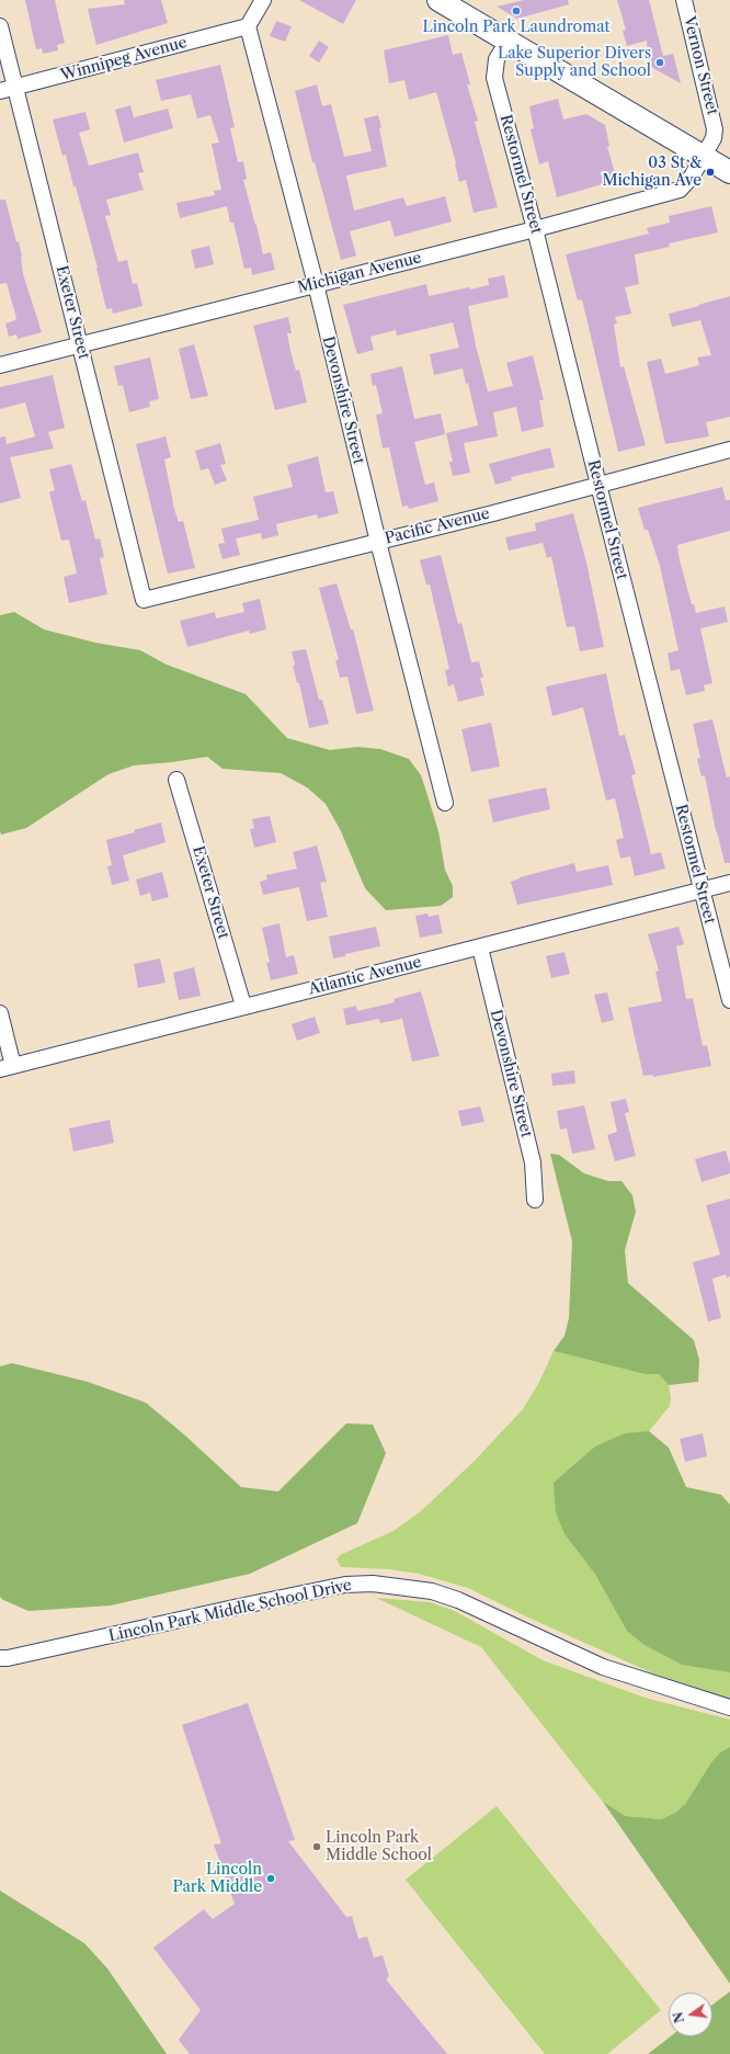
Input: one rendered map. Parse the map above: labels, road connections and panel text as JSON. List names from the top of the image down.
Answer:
{
  "streets": {
    "street": [
      "Winnipeg Avenue",
      "Vernon Street",
      "Restormel Street",
      "Michigan Avenue",
      "Exeter Street",
      "Devonshire Street",
      "Pacific Avenue",
      "Atlantic Avenue",
      "Lincoln Park Middle School Drive"
    ]
  },
  "crossings": [
    ["Winnipeg Avenue", "Exeter Street"],
    ["Winnipeg Avenue", "Devonshire Street"],
    ["Vernon Street", "Michigan Avenue"],
    ["Restormel Street", "Michigan Avenue"],
    ["Restormel Street", "Pacific Avenue"],
    ["Restormel Street", "Atlantic Avenue"],
    ["Michigan Avenue", "Exeter Street"],
    ["Michigan Avenue", "Devonshire Street"],
    ["Exeter Street", "Pacific Avenue"],
    ["Exeter Street", "Atlantic Avenue"],
    ["Devonshire Street", "Pacific Avenue"],
    ["Devonshire Street", "Atlantic Avenue"]
  ],
  "places": [
    "Lincoln Park Laundromat",
    "Lake Superior Divers Supply and School",
    "03 St & Michigan Ave",
    "Lincoln Park Middle School",
    "Lincoln Park Middle"
  ],
  "north": "left"
}
